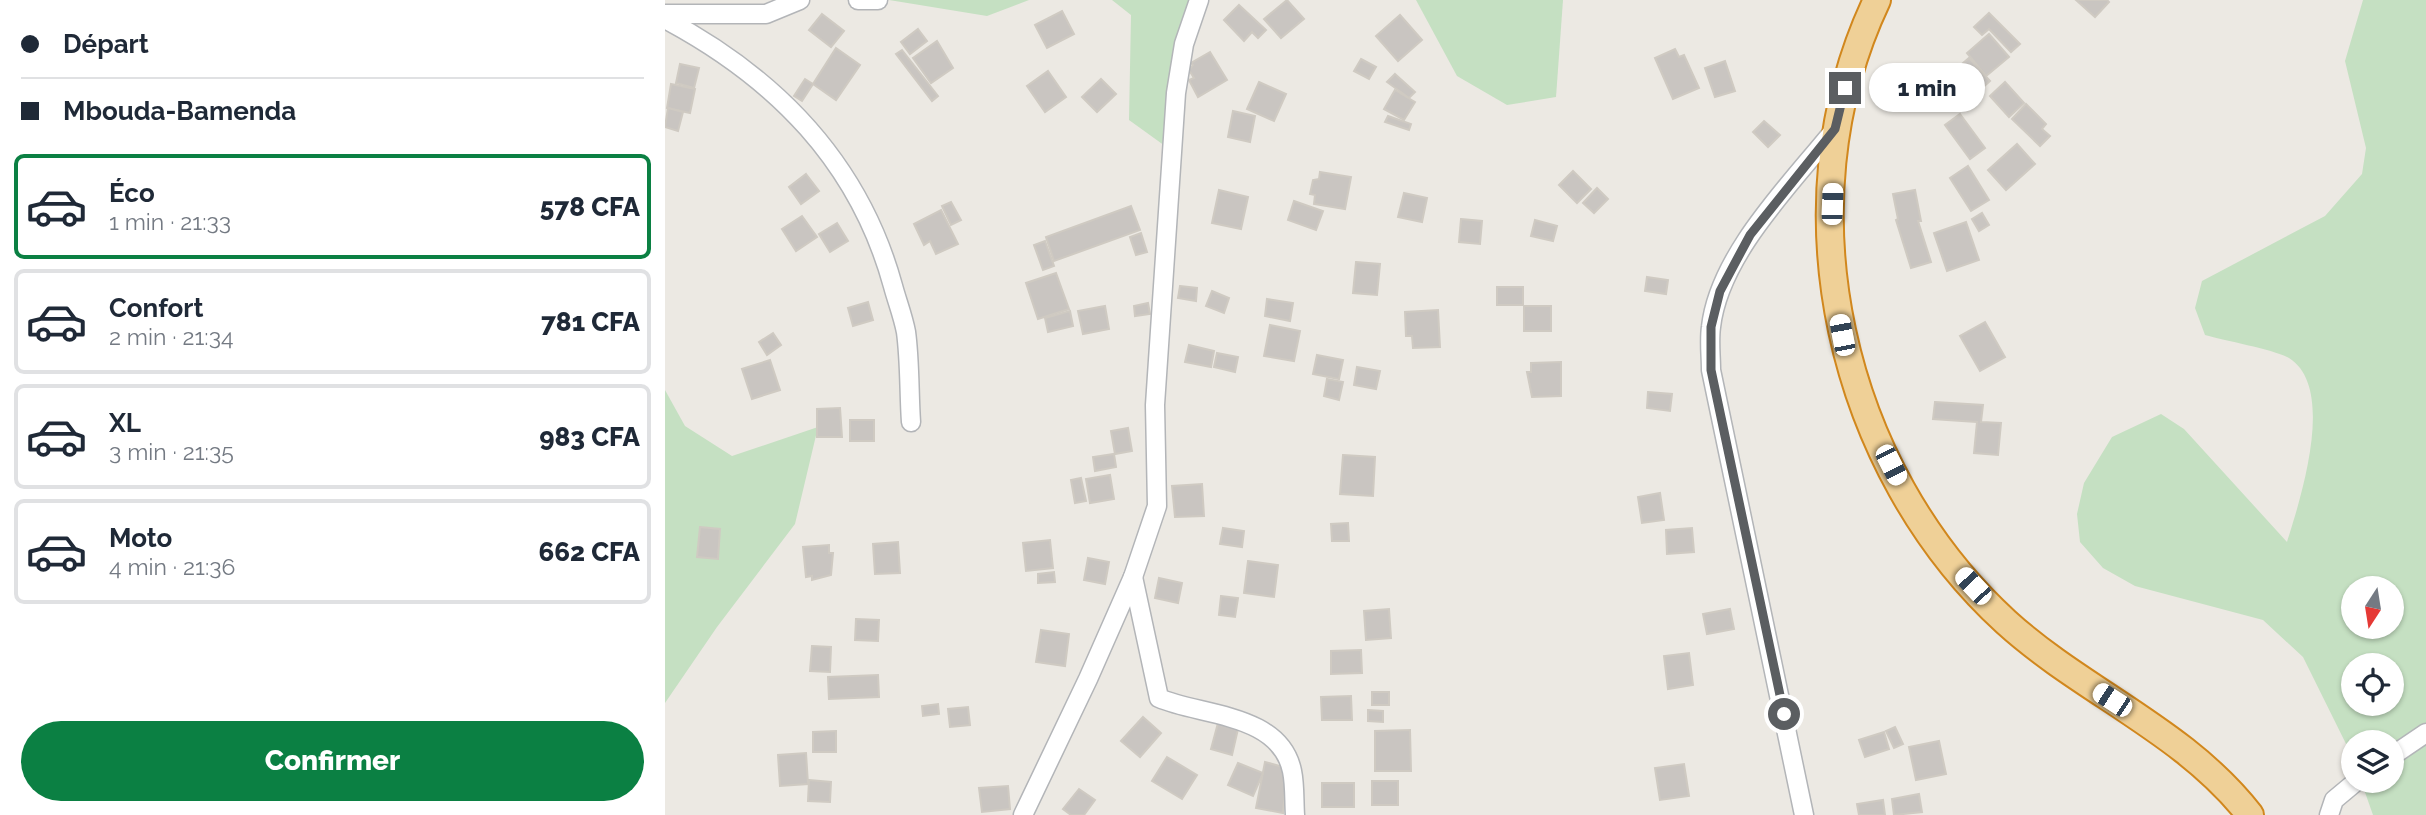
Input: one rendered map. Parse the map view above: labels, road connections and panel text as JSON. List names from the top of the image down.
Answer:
{
  "north": "bottom",
  "page": {
    "banner": ["Départ", "Mbouda-Bamenda"],
    "bubble": "1 min",
    "list": [
      {
        "name": "Éco",
        "note": "1 min · 21:33",
        "value": "578 CFA"
      },
      {
        "name": "Confort",
        "note": "2 min · 21:34",
        "value": "781 CFA"
      },
      {
        "name": "XL",
        "note": "3 min · 21:35",
        "value": "983 CFA"
      },
      {
        "name": "Moto",
        "note": "4 min · 21:36",
        "value": "662 CFA"
      }
    ],
    "buttons": "Confirmer"
  }
}
